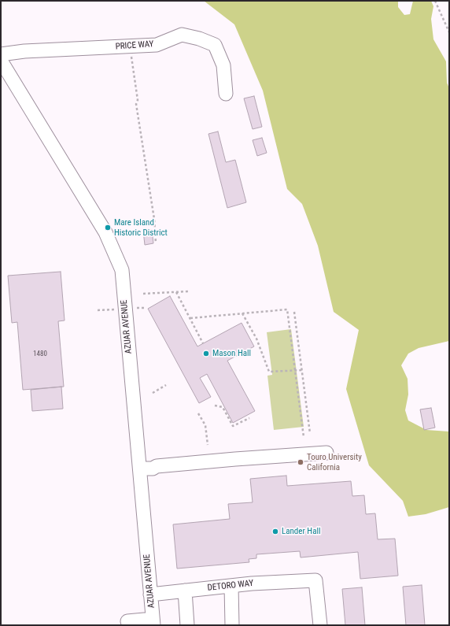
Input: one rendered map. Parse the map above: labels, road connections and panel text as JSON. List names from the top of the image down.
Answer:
{
  "streets": {
    "street": ["PRICE WAY", "AZUAR AVENUE", "DETORO WAY"]
  },
  "crossings": [
    ["AZUAR AVENUE", "DETORO WAY"]
  ],
  "places": [
    "Mare Island Historic District",
    "Mason Hall",
    "Touro University California",
    "Lander Hall"
  ],
  "house_numbers": ["1480"]
}
